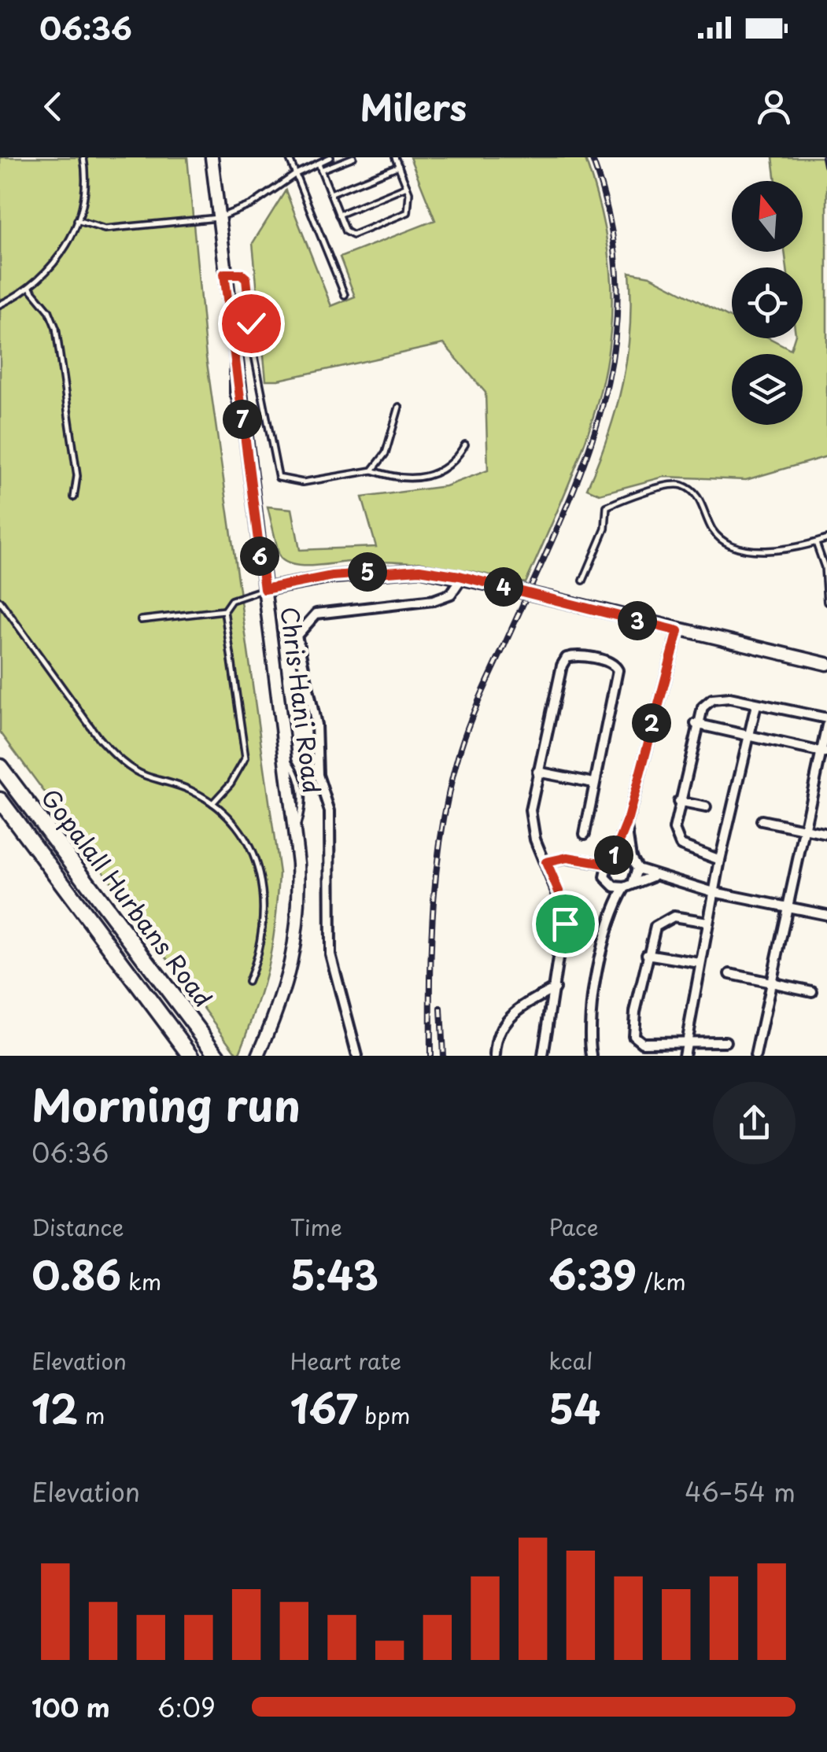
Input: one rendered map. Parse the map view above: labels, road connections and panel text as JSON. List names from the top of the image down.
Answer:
{
  "streets": {
    "highway": ["Gopalall Hurbans Road"],
    "street": ["Chris Hani Road"]
  },
  "north": "top",
  "page": {
    "status": "06:36",
    "header": "Milers",
    "pins": [
      "7",
      "6",
      "5",
      "4",
      "3",
      "2",
      "1"
    ],
    "heading": ["Morning run", "06:36"],
    "stats": [
      ["Distance", "0.86 km"],
      ["Time", "5:43"],
      ["Pace", "6:39 /km"],
      ["Elevation", "12 m"],
      ["Heart rate", "167 bpm"],
      ["kcal", "54"]
    ],
    "chart": ["Elevation", "46–54 m"],
    "list": [
      {
        "name": "100 m",
        "note": "6:09"
      }
    ]
  }
}
